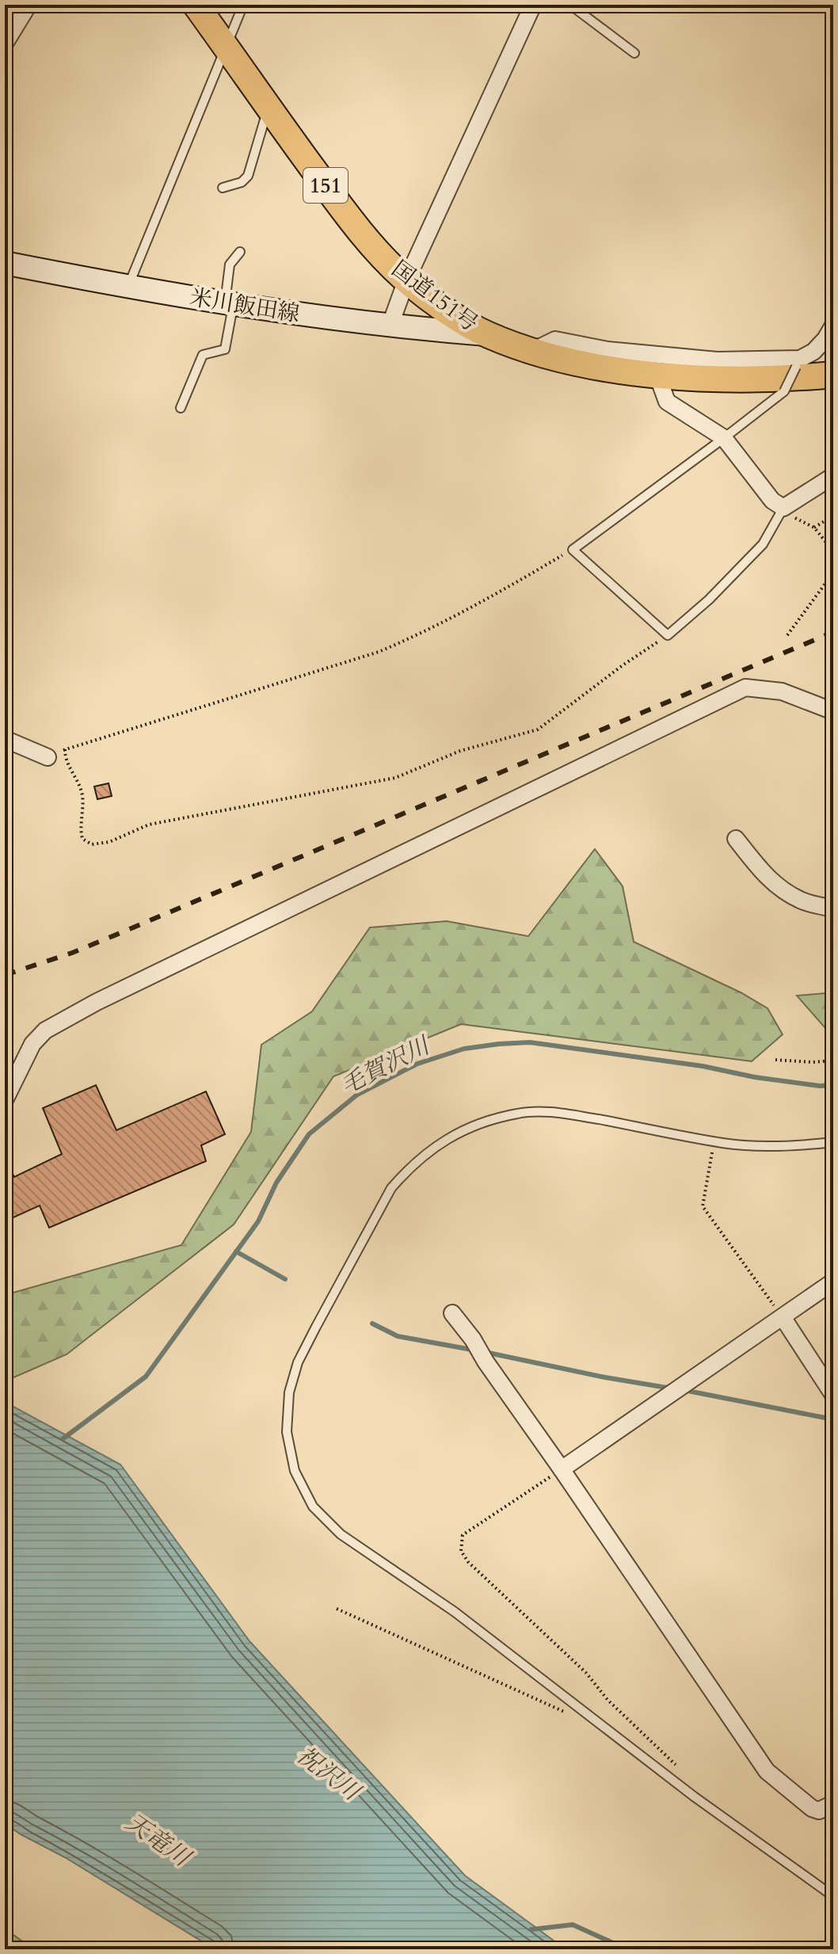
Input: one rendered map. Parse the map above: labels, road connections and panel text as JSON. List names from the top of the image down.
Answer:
{
  "streets": {
    "highway": ["151", "国道151号"],
    "main road": ["米川飯田線"]
  },
  "crossings": [
    ["国道151号", "米川飯田線"]
  ],
  "water": ["毛賀沢川", "祝沢川", "天竜川"]
}
